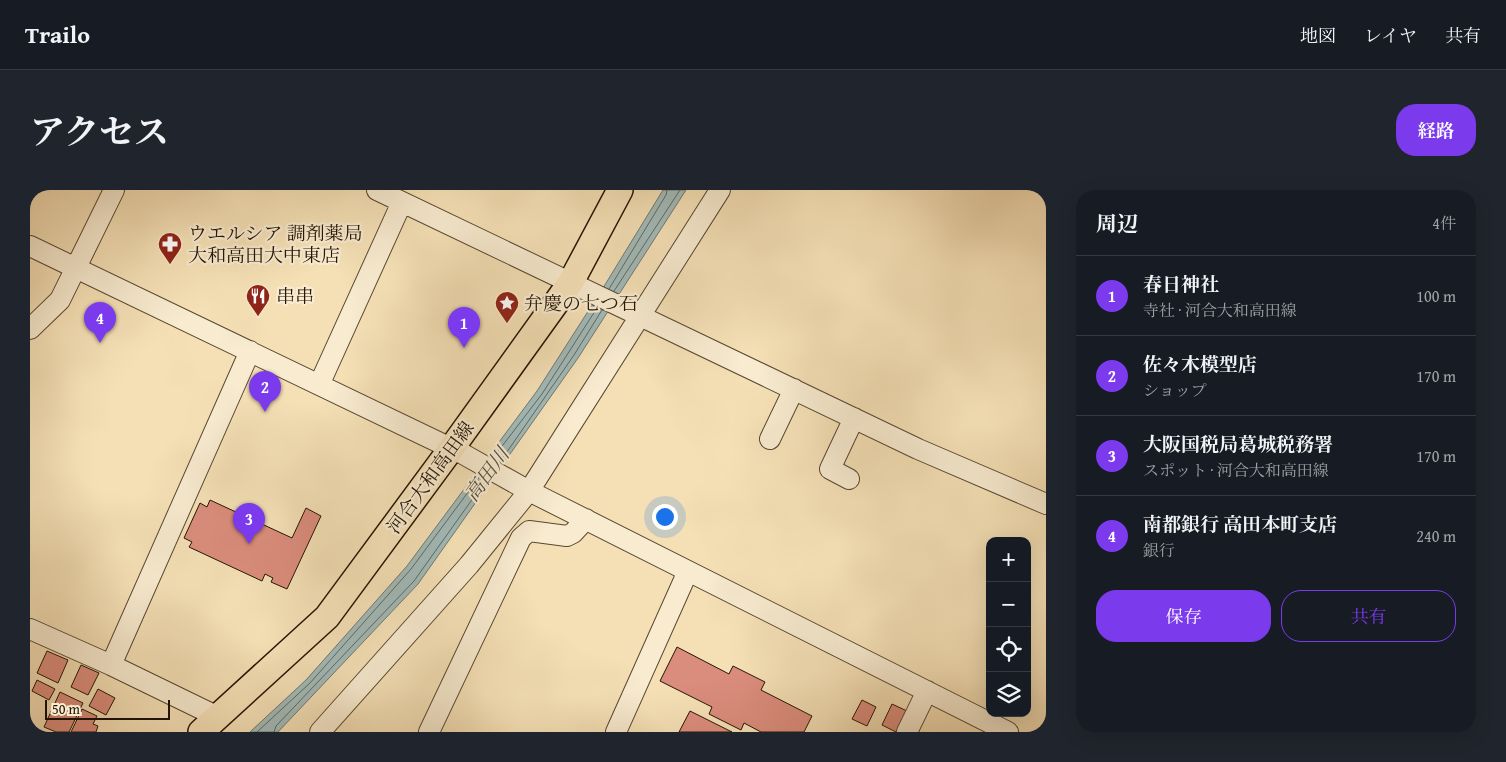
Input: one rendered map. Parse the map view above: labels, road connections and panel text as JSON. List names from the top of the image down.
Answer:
{
  "streets": {
    "main road": ["河合大和高田線"]
  },
  "water": ["高田川"],
  "places": {
    "pharmacy": ["ウエルシア 調剤薬局 大和高田大中東店"],
    "restaurant": ["串串"],
    "place": ["弁慶の七つ石"]
  },
  "scale_bar": "50 m",
  "page": {
    "header": "Trailo",
    "nav": ["地図", "レイヤ", "共有"],
    "title": "アクセス",
    "buttons": [
      "経路",
      ["保存", "共有"]
    ],
    "heading": ["周辺", "4件"],
    "list": [
      {
        "mark": "1",
        "name": "春日神社",
        "note": "寺社 · 河合大和高田線",
        "value": "100 m"
      },
      {
        "mark": "2",
        "name": "佐々木模型店",
        "note": "ショップ",
        "value": "170 m"
      },
      {
        "mark": "3",
        "name": "大阪国税局葛城税務署",
        "note": "スポット · 河合大和高田線",
        "value": "170 m"
      },
      {
        "mark": "4",
        "name": "南都銀行 高田本町支店",
        "note": "銀行",
        "value": "240 m"
      }
    ],
    "pins": [
      "4",
      "1",
      "2",
      "3"
    ],
    "map_buttons": ["+", "−"],
    "scale": "50 m"
  }
}
